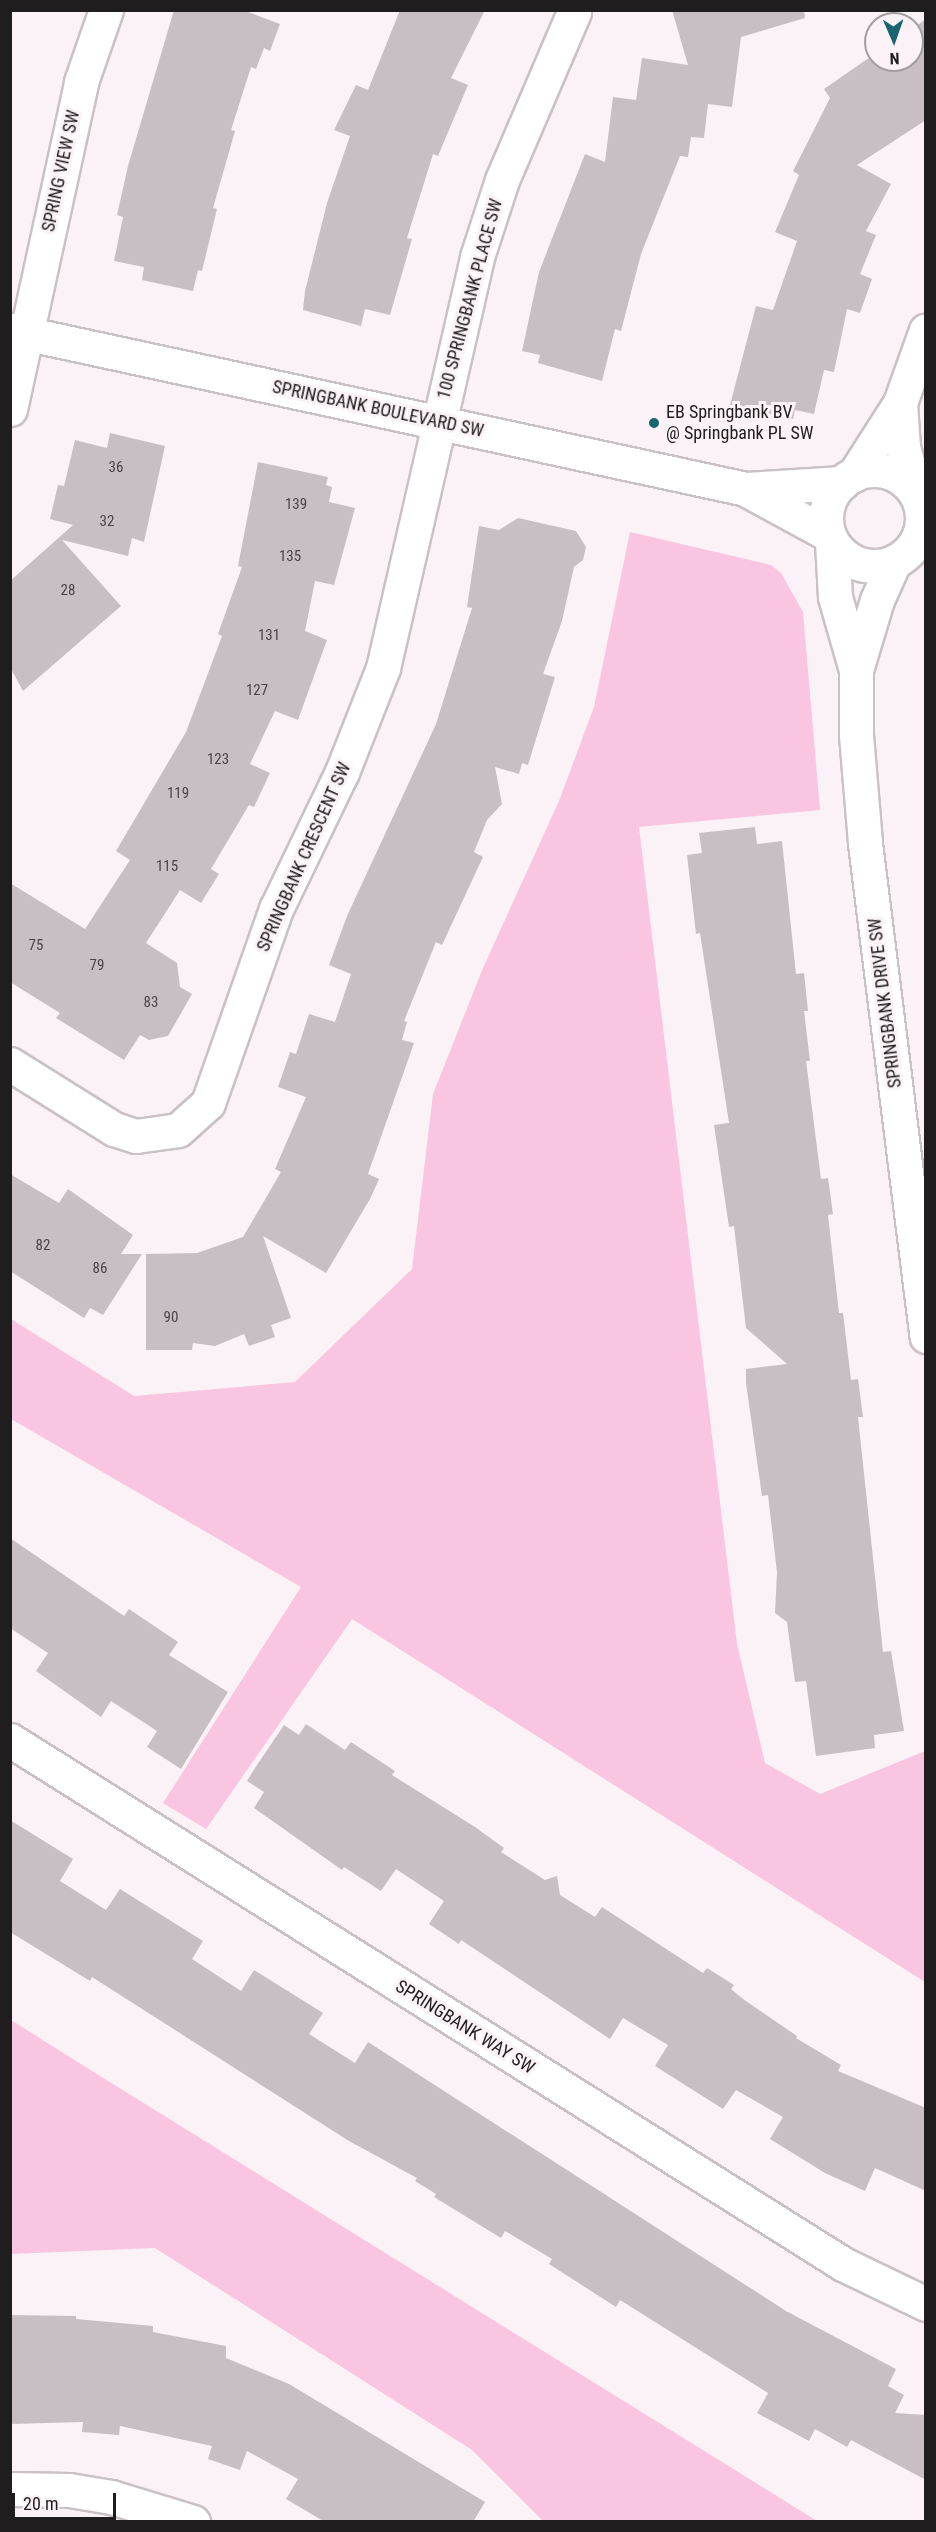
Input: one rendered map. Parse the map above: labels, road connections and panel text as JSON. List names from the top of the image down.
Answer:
{
  "streets": {
    "street": [
      "SPRING VIEW SW",
      "100 SPRINGBANK PLACE SW",
      "SPRINGBANK BOULEVARD SW",
      "SPRINGBANK CRESCENT SW",
      "SPRINGBANK DRIVE SW",
      "SPRINGBANK WAY SW"
    ]
  },
  "crossings": [
    ["SPRING VIEW SW", "SPRINGBANK BOULEVARD SW"],
    ["100 SPRINGBANK PLACE SW", "SPRINGBANK BOULEVARD SW"],
    ["100 SPRINGBANK PLACE SW", "SPRINGBANK CRESCENT SW"],
    ["SPRINGBANK BOULEVARD SW", "SPRINGBANK CRESCENT SW"],
    ["SPRINGBANK BOULEVARD SW", "SPRINGBANK DRIVE SW"]
  ],
  "places": ["EB Springbank BV @ Springbank PL SW"],
  "house_numbers": [
    "36",
    "139",
    "32",
    "135",
    "28",
    "131",
    "127",
    "123",
    "119",
    "115",
    "75",
    "79",
    "83",
    "82",
    "86",
    "90"
  ],
  "scale_bar": "20 m",
  "north": "bottom"
}
